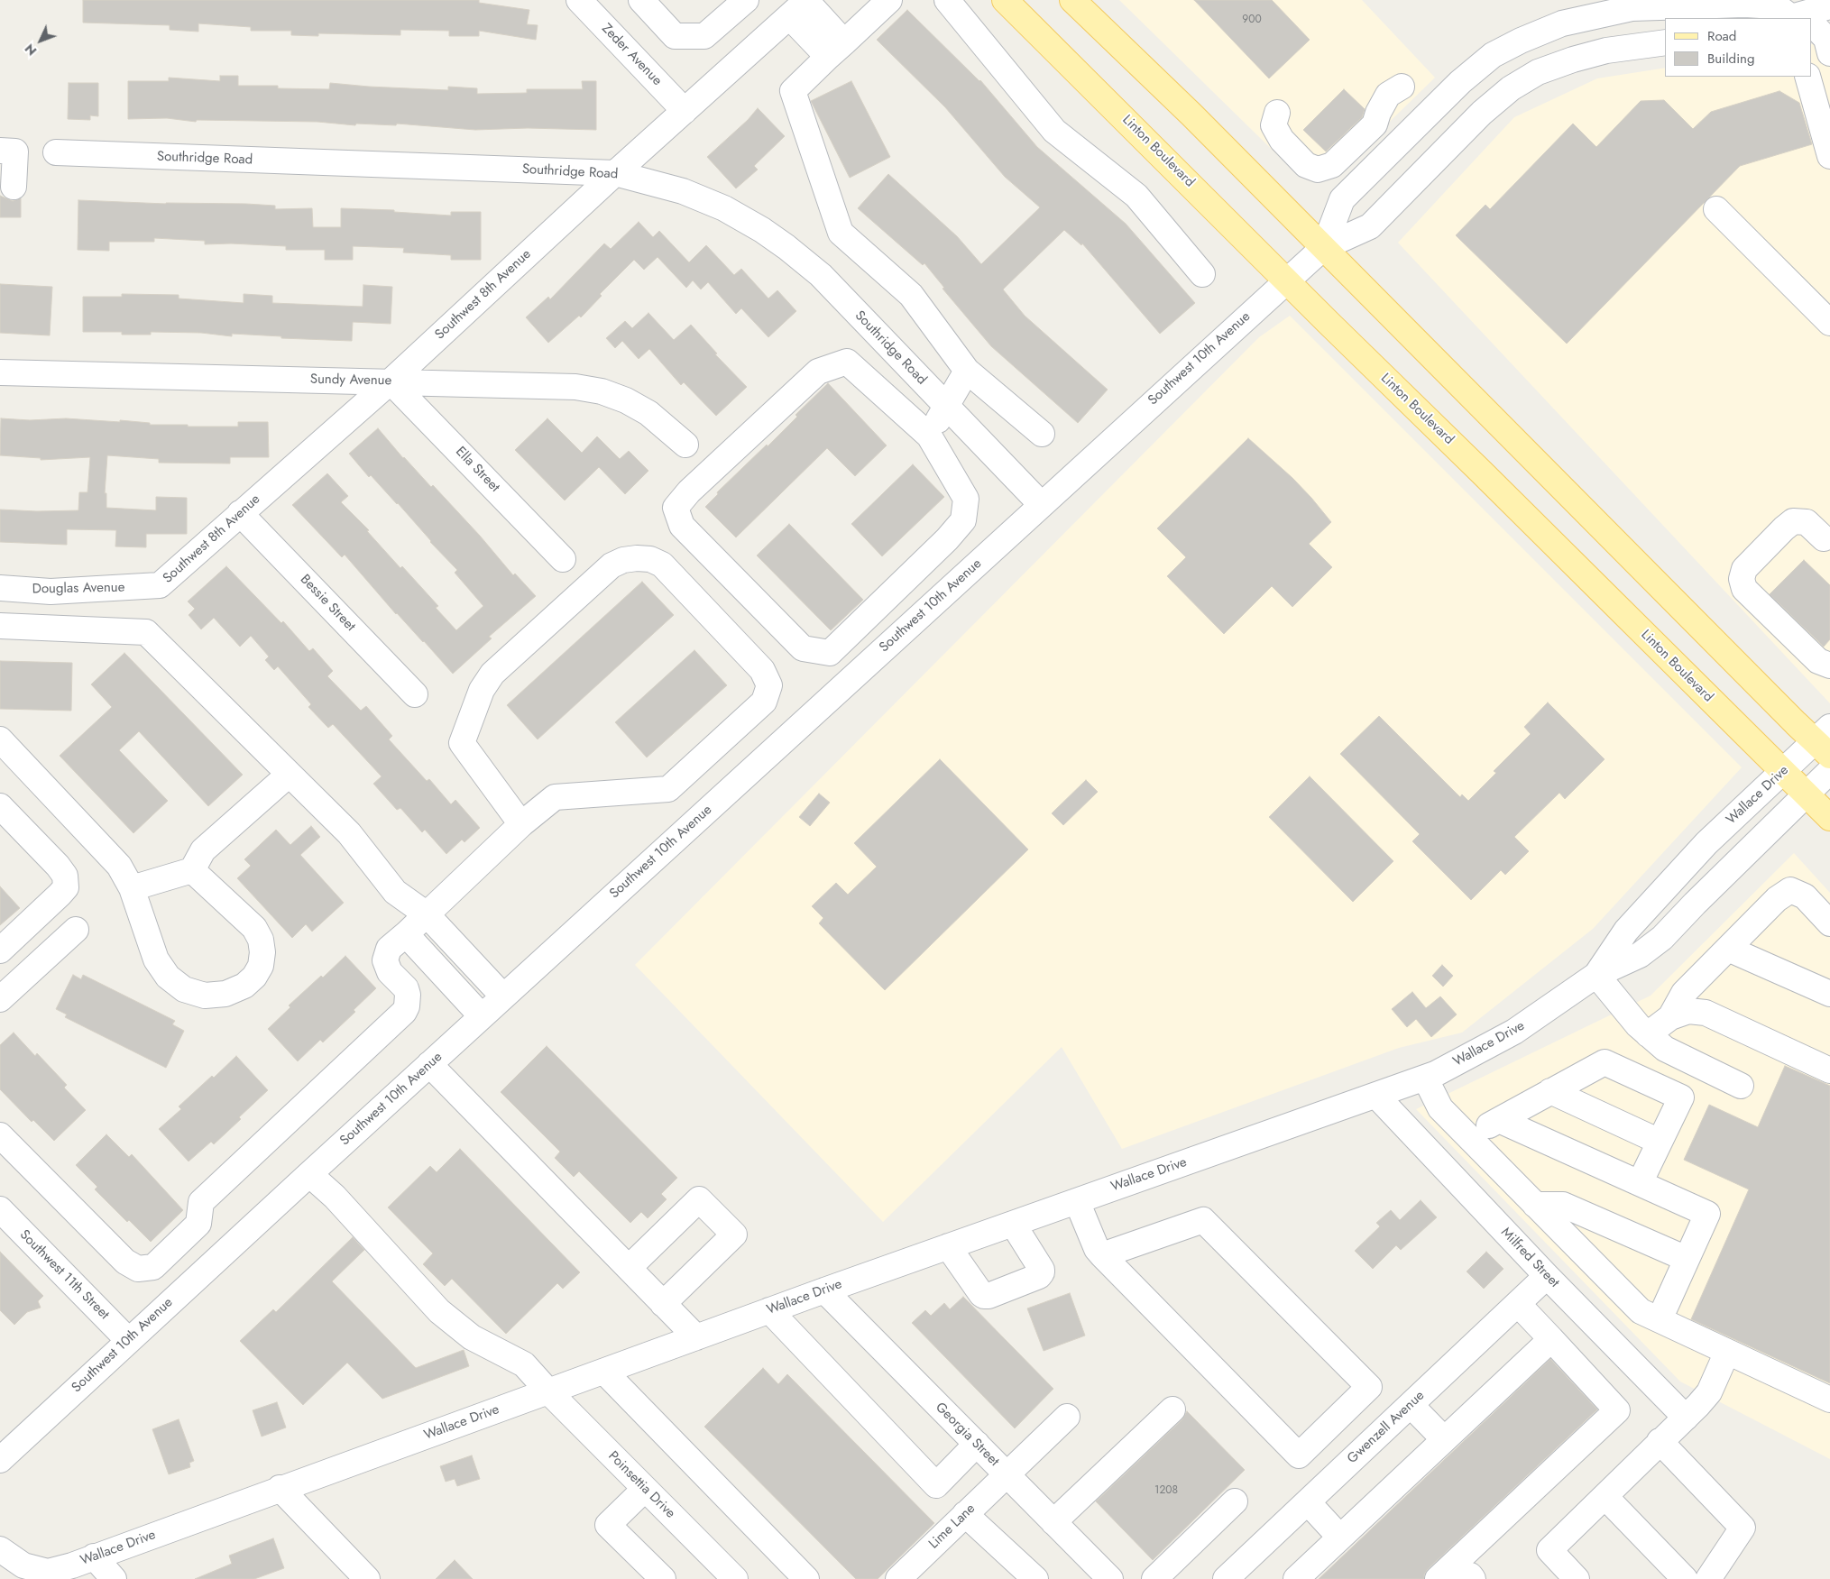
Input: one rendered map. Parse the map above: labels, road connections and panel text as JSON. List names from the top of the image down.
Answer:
{
  "streets": {
    "main road": ["Linton Boulevard"],
    "street": [
      "Zeder Avenue",
      "Southridge Road",
      "Southwest 8th Avenue",
      "Southwest 10th Avenue",
      "Sundy Avenue",
      "Ella Street",
      "Douglas Avenue",
      "Bessie Street",
      "Wallace Drive",
      "Milfred Street",
      "Southwest 11th Street",
      "Gwenzell Avenue",
      "Georgia Street",
      "Poinsettia Drive",
      "Lime Lane"
    ]
  },
  "crossings": [
    ["Zeder Avenue", "Southwest 8th Avenue"],
    ["Linton Boulevard", "Southwest 10th Avenue"],
    ["Linton Boulevard", "Wallace Drive"],
    ["Southridge Road", "Southwest 8th Avenue"],
    ["Southridge Road", "Southwest 10th Avenue"],
    ["Southwest 8th Avenue", "Sundy Avenue"],
    ["Southwest 8th Avenue", "Ella Street"],
    ["Southwest 8th Avenue", "Douglas Avenue"],
    ["Southwest 8th Avenue", "Bessie Street"],
    ["Southwest 10th Avenue", "Southwest 11th Street"],
    ["Southwest 10th Avenue", "Poinsettia Drive"],
    ["Sundy Avenue", "Ella Street"],
    ["Wallace Drive", "Milfred Street"],
    ["Wallace Drive", "Georgia Street"],
    ["Wallace Drive", "Poinsettia Drive"],
    ["Milfred Street", "Gwenzell Avenue"],
    ["Georgia Street", "Lime Lane"]
  ],
  "house_numbers": ["900", "1208"],
  "legend": ["Road", "Building"],
  "north": "bottom left"
}
